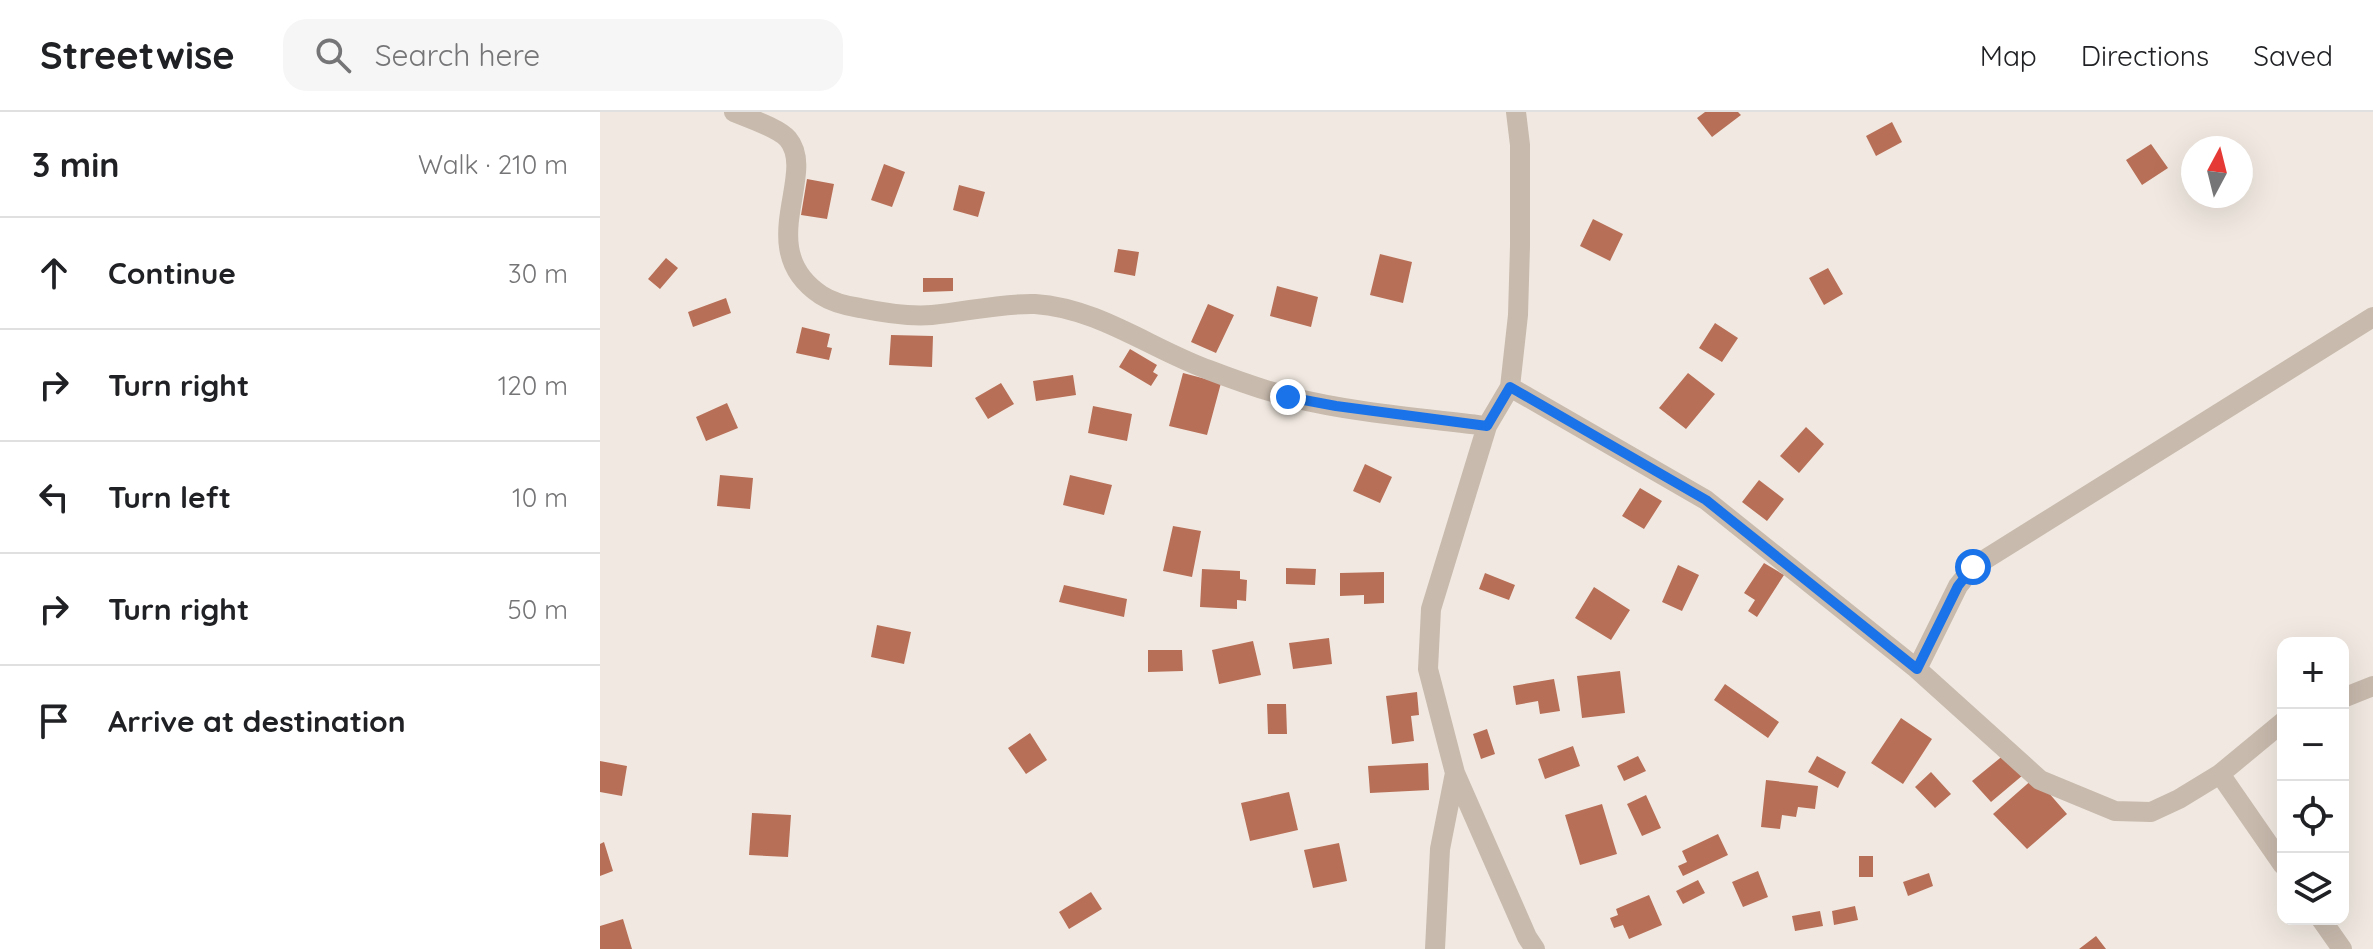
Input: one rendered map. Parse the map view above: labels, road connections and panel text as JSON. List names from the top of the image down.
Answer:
{
  "north": "top",
  "page": {
    "header": "Streetwise",
    "search": "Search here",
    "nav": ["Map", "Directions", "Saved"],
    "heading": ["3 min", "Walk · 210 m"],
    "list": [
      ["Continue", "30 m"],
      ["Turn right", "120 m"],
      ["Turn left", "10 m"],
      ["Turn right", "50 m"],
      "Arrive at destination"
    ],
    "map_buttons": ["+", "−"]
  }
}
